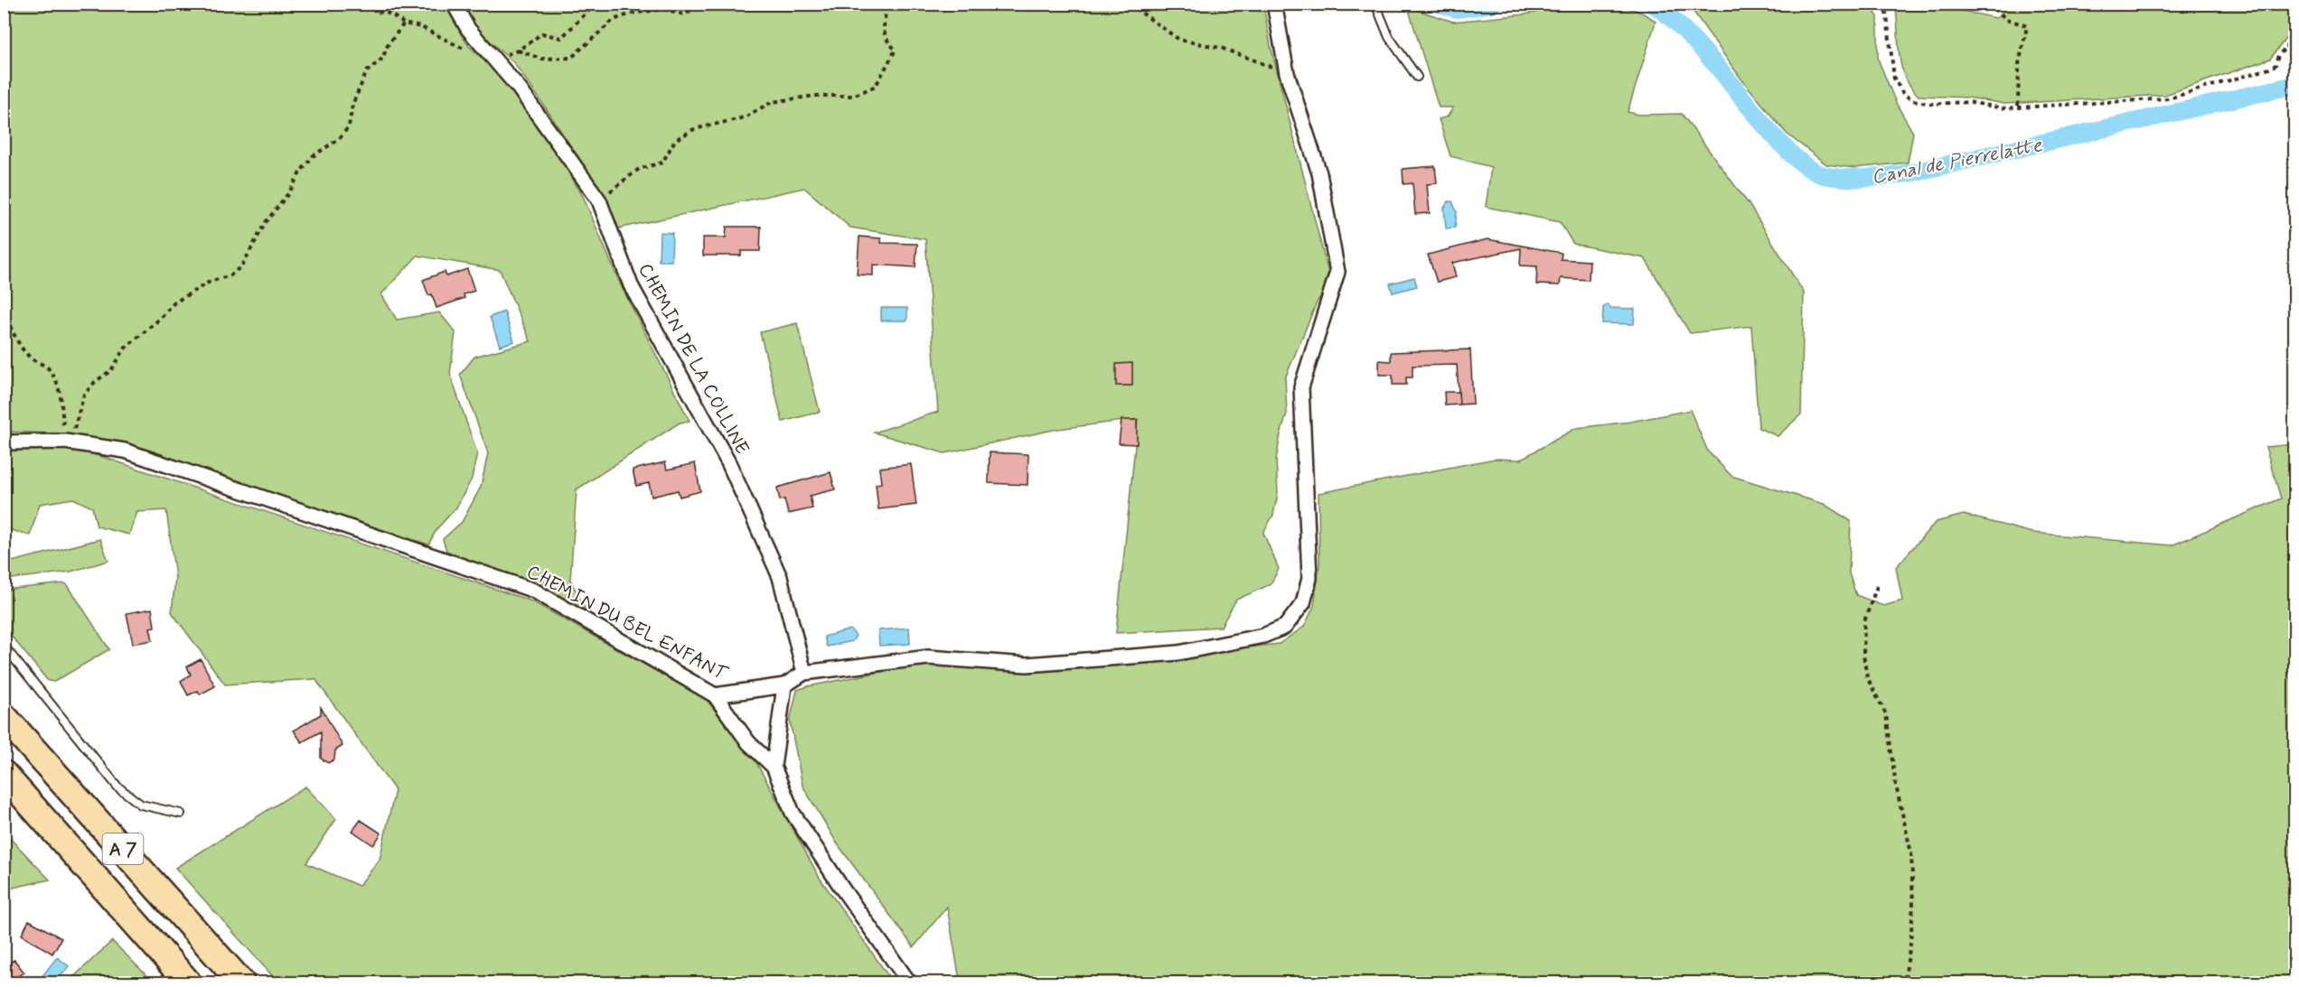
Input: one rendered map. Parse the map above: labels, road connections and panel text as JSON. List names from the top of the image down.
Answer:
{
  "streets": {
    "highway": ["A 7"],
    "street": ["CHEMIN DE LA COLLINE", "CHEMIN DU BEL ENFANT"]
  },
  "crossings": [
    ["CHEMIN DE LA COLLINE", "CHEMIN DU BEL ENFANT"]
  ],
  "water": ["Canal de Pierrelatte"]
}
